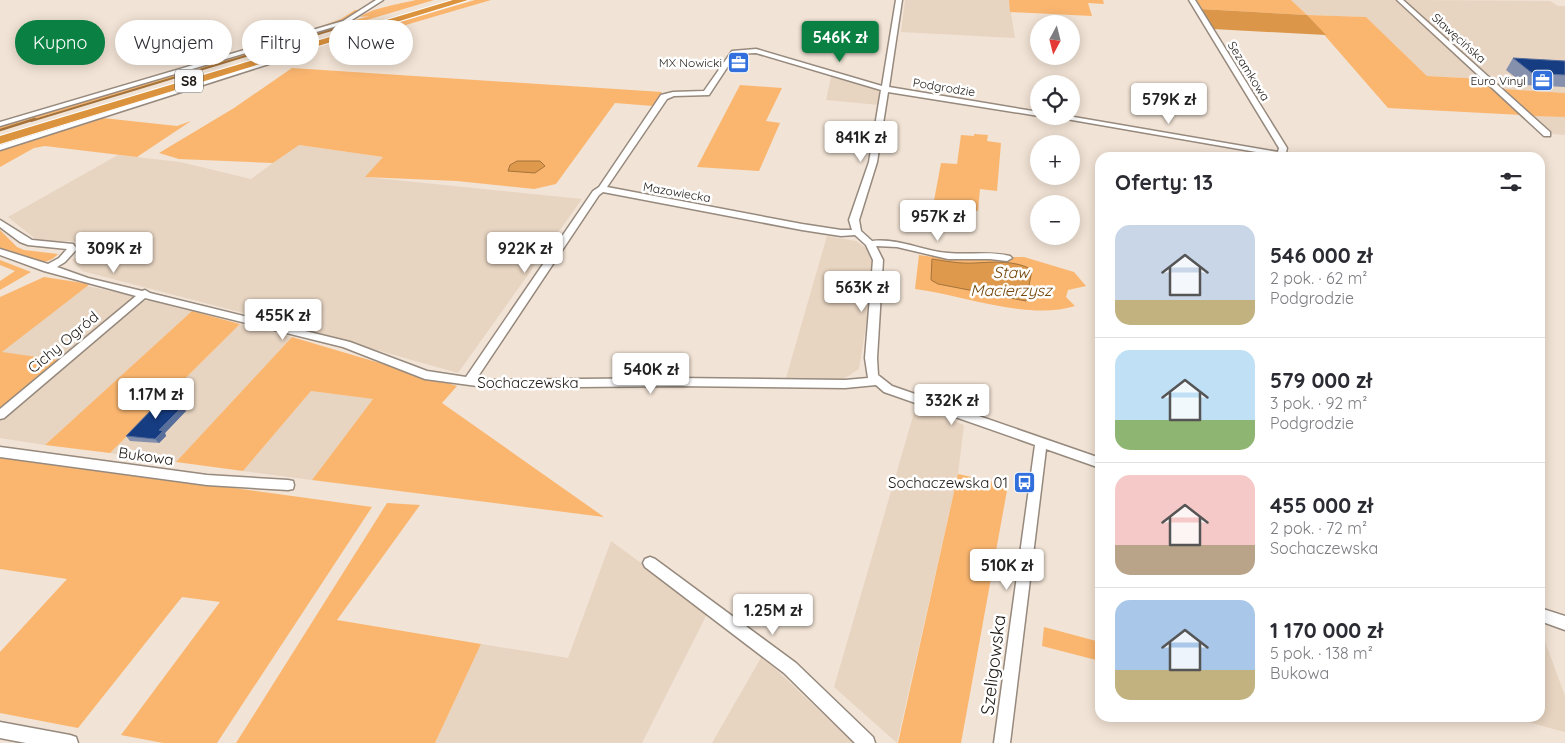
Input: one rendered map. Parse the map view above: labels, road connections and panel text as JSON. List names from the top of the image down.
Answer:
{
  "streets": {
    "highway": ["S8"],
    "street": [
      "Sławęcińska",
      "Sezamkowa",
      "Podgrodzie",
      "Mazowiecka",
      "Cichy Ogród",
      "Sochaczewska",
      "Bukowa",
      "Szeligowska"
    ]
  },
  "crossings": [
    ["Podgrodzie", "Mazowiecka"],
    ["Cichy Ogród", "Sochaczewska"],
    ["Sochaczewska", "Szeligowska"]
  ],
  "water": ["Staw Macierzysz"],
  "places": {
    "office": ["MX Nowicki", "Euro Vinyl"],
    "bus stop": ["Sochaczewska 01"]
  },
  "north": "bottom",
  "page": {
    "map_buttons": ["+", "−"],
    "chip": [
      "Kupno",
      "Wynajem",
      "Filtry",
      "Nowe"
    ],
    "price": [
      "546K zł",
      "579K zł",
      "841K zł",
      "957K zł",
      "309K zł",
      "922K zł",
      "563K zł",
      "455K zł",
      "540K zł",
      "1.17M zł",
      "332K zł",
      "510K zł",
      "1.25M zł"
    ],
    "heading": "Oferty: 13",
    "list": [
      {
        "name": "546 000 zł",
        "note": "2 pok. · 62 m² · Podgrodzie"
      },
      {
        "name": "579 000 zł",
        "note": "3 pok. · 92 m² · Podgrodzie"
      },
      {
        "name": "455 000 zł",
        "note": "2 pok. · 72 m² · Sochaczewska"
      },
      {
        "name": "1 170 000 zł",
        "note": "5 pok. · 138 m² · Bukowa"
      }
    ]
  }
}
